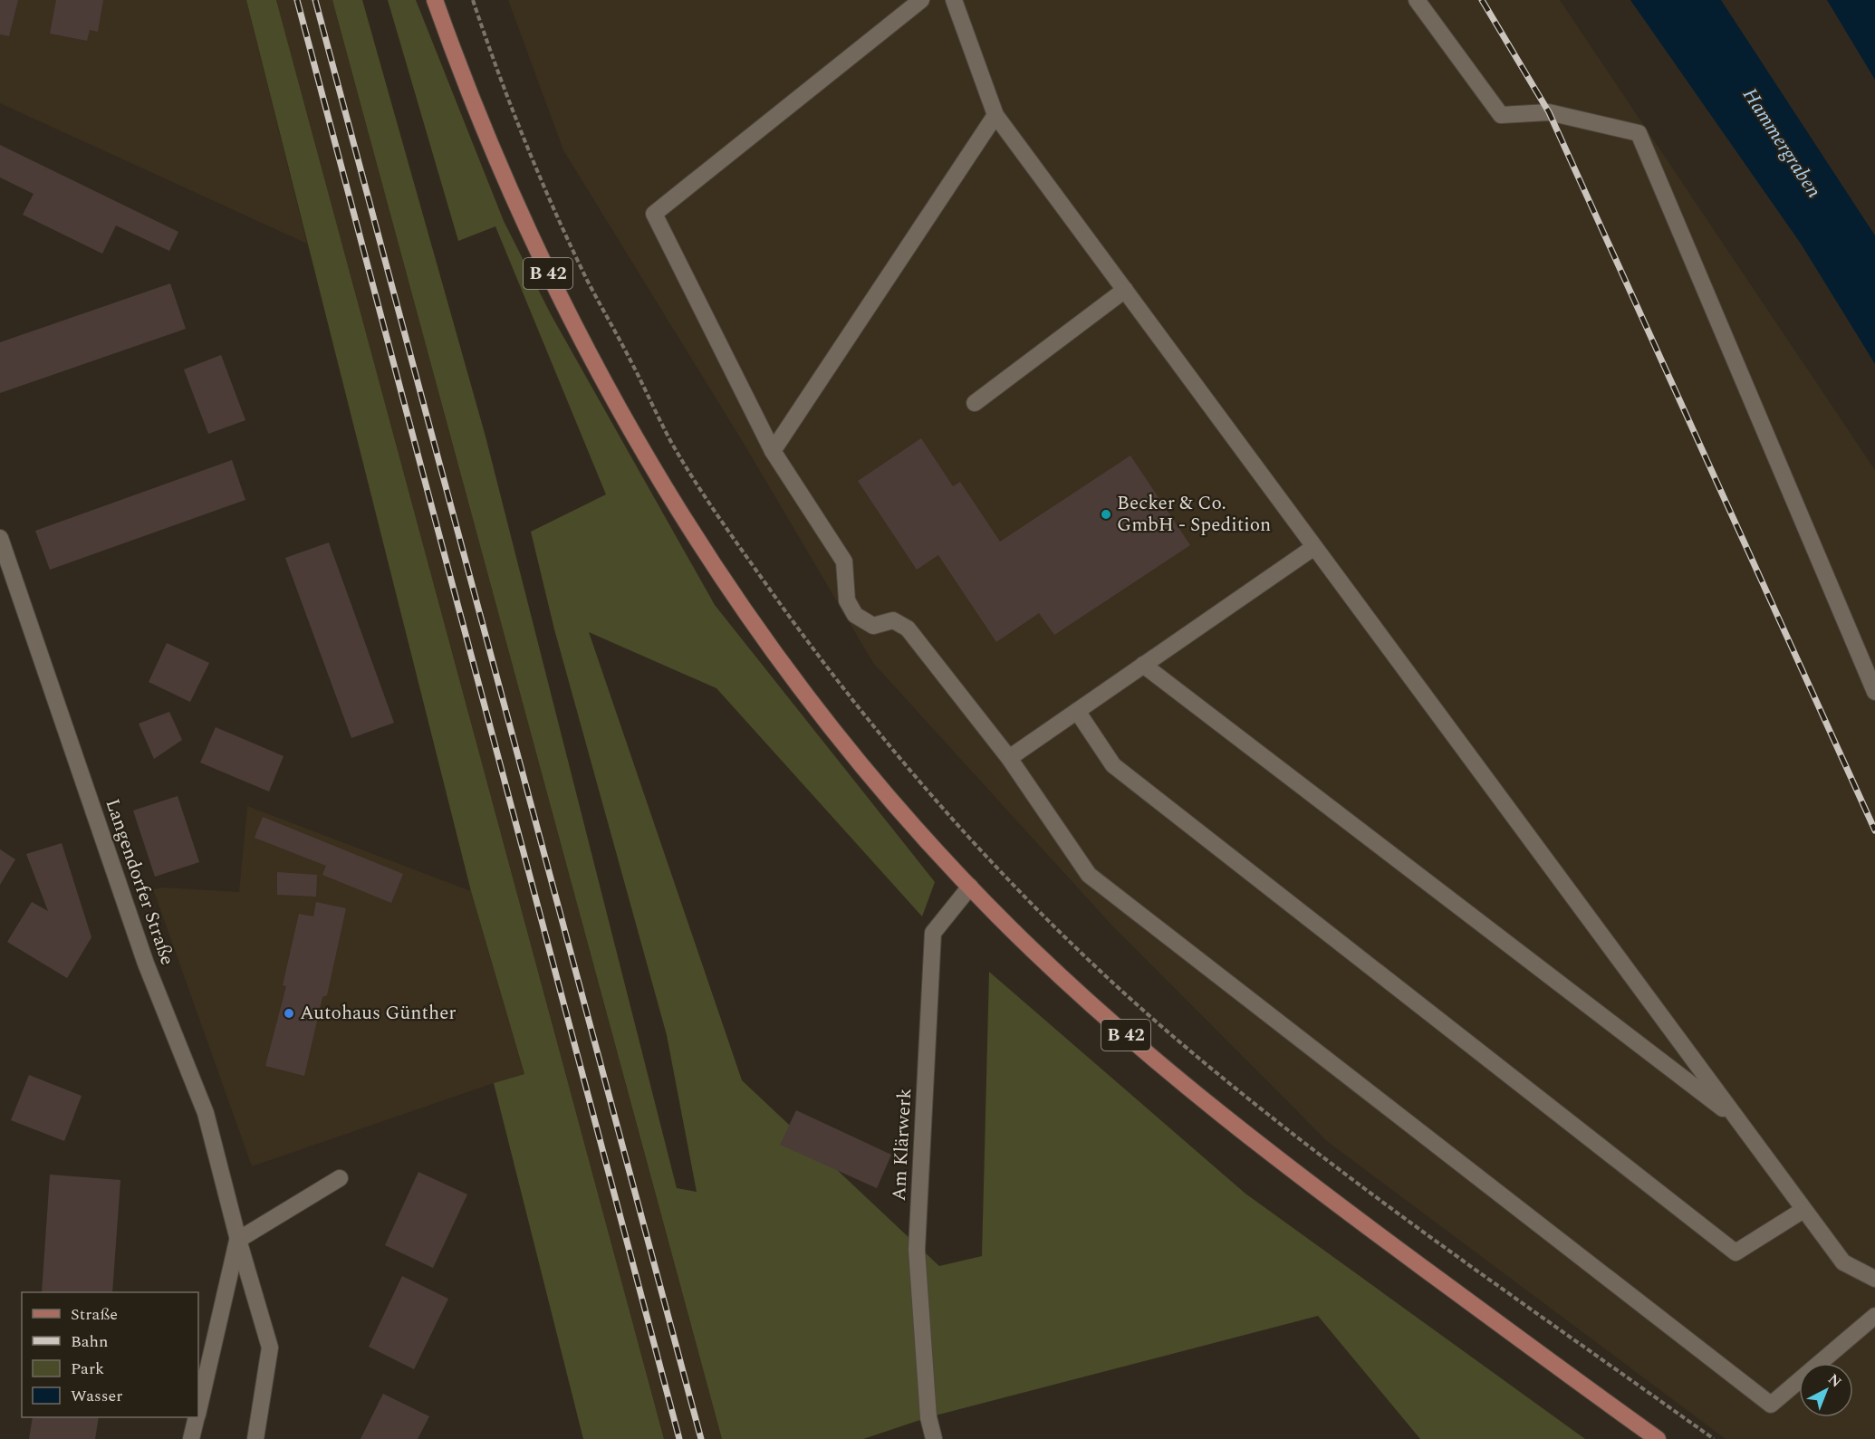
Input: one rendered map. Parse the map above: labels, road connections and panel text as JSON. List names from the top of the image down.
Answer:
{
  "streets": {
    "main road": ["B 42"],
    "street": ["Langendorfer Straße", "Am Klärwerk"]
  },
  "crossings": [
    ["B 42", "Am Klärwerk"]
  ],
  "water": ["Hammergraben"],
  "places": ["Becker & Co. GmbH - Spedition", "Autohaus Günther"],
  "legend": [
    "Straße",
    "Bahn",
    "Park",
    "Wasser"
  ],
  "north": "top right"
}
